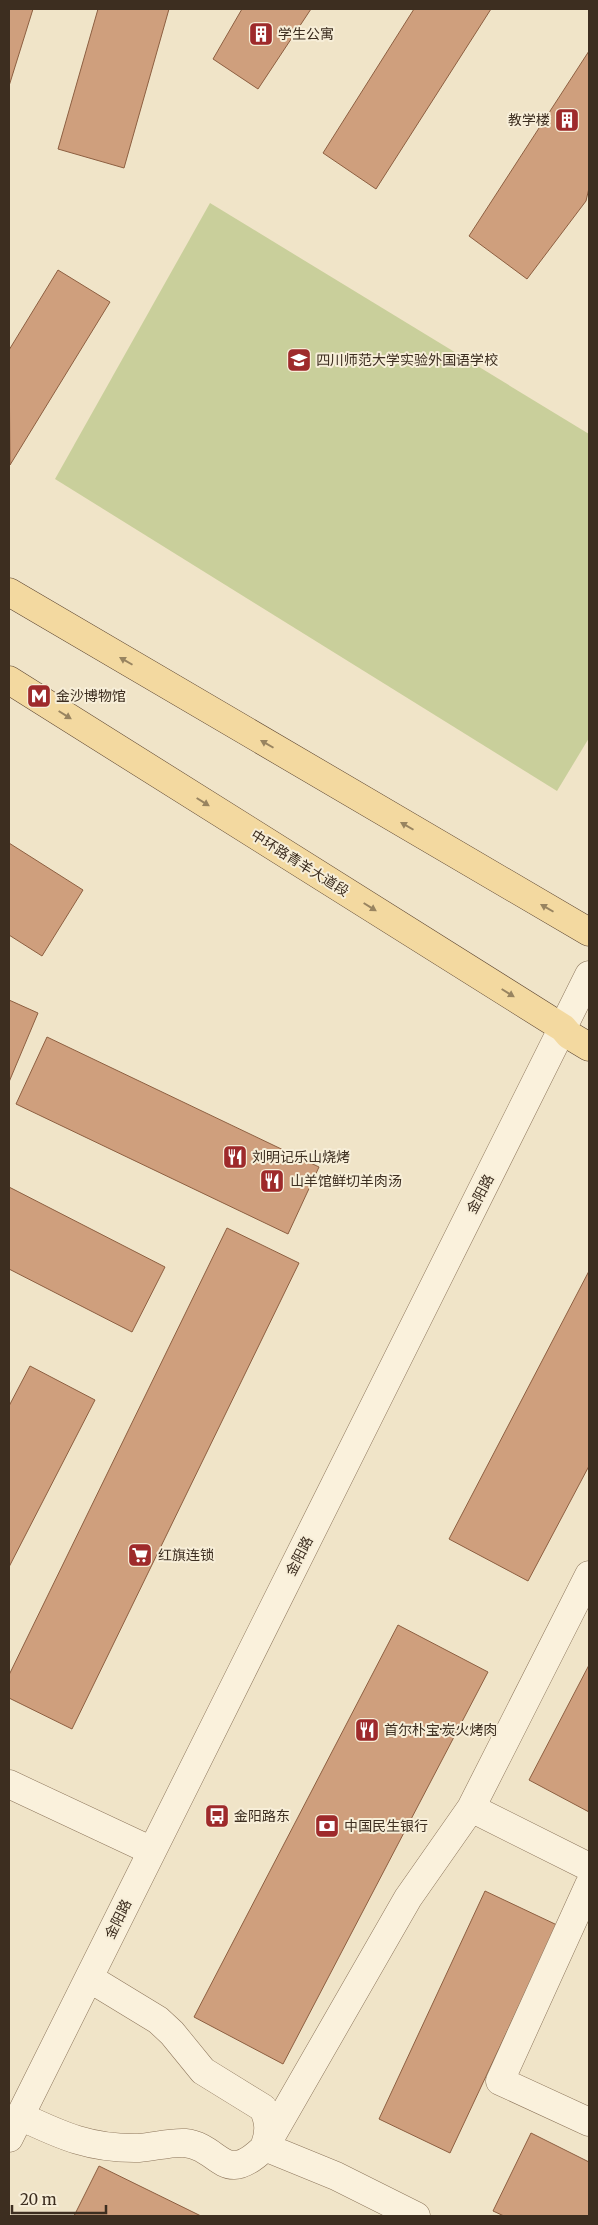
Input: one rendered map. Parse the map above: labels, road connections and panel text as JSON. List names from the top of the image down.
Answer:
{
  "streets": {
    "main road": ["中环路青羊大道段"],
    "street": ["金阳路"]
  },
  "crossings": [
    ["中环路青羊大道段", "金阳路"]
  ],
  "places": {
    "building": ["学生公寓", "教学楼"],
    "school or university": ["四川师范大学实验外国语学校"],
    "metro station": ["金沙博物馆"],
    "restaurant": ["刘明记乐山烧烤", "山羊馆鲜切羊肉汤", "首尔朴宝·炭火烤肉"],
    "supermarket": ["红旗连锁"],
    "bus stop": ["金阳路东"],
    "bank": ["中国民生银行"]
  },
  "scale_bar": "20 m"
}
